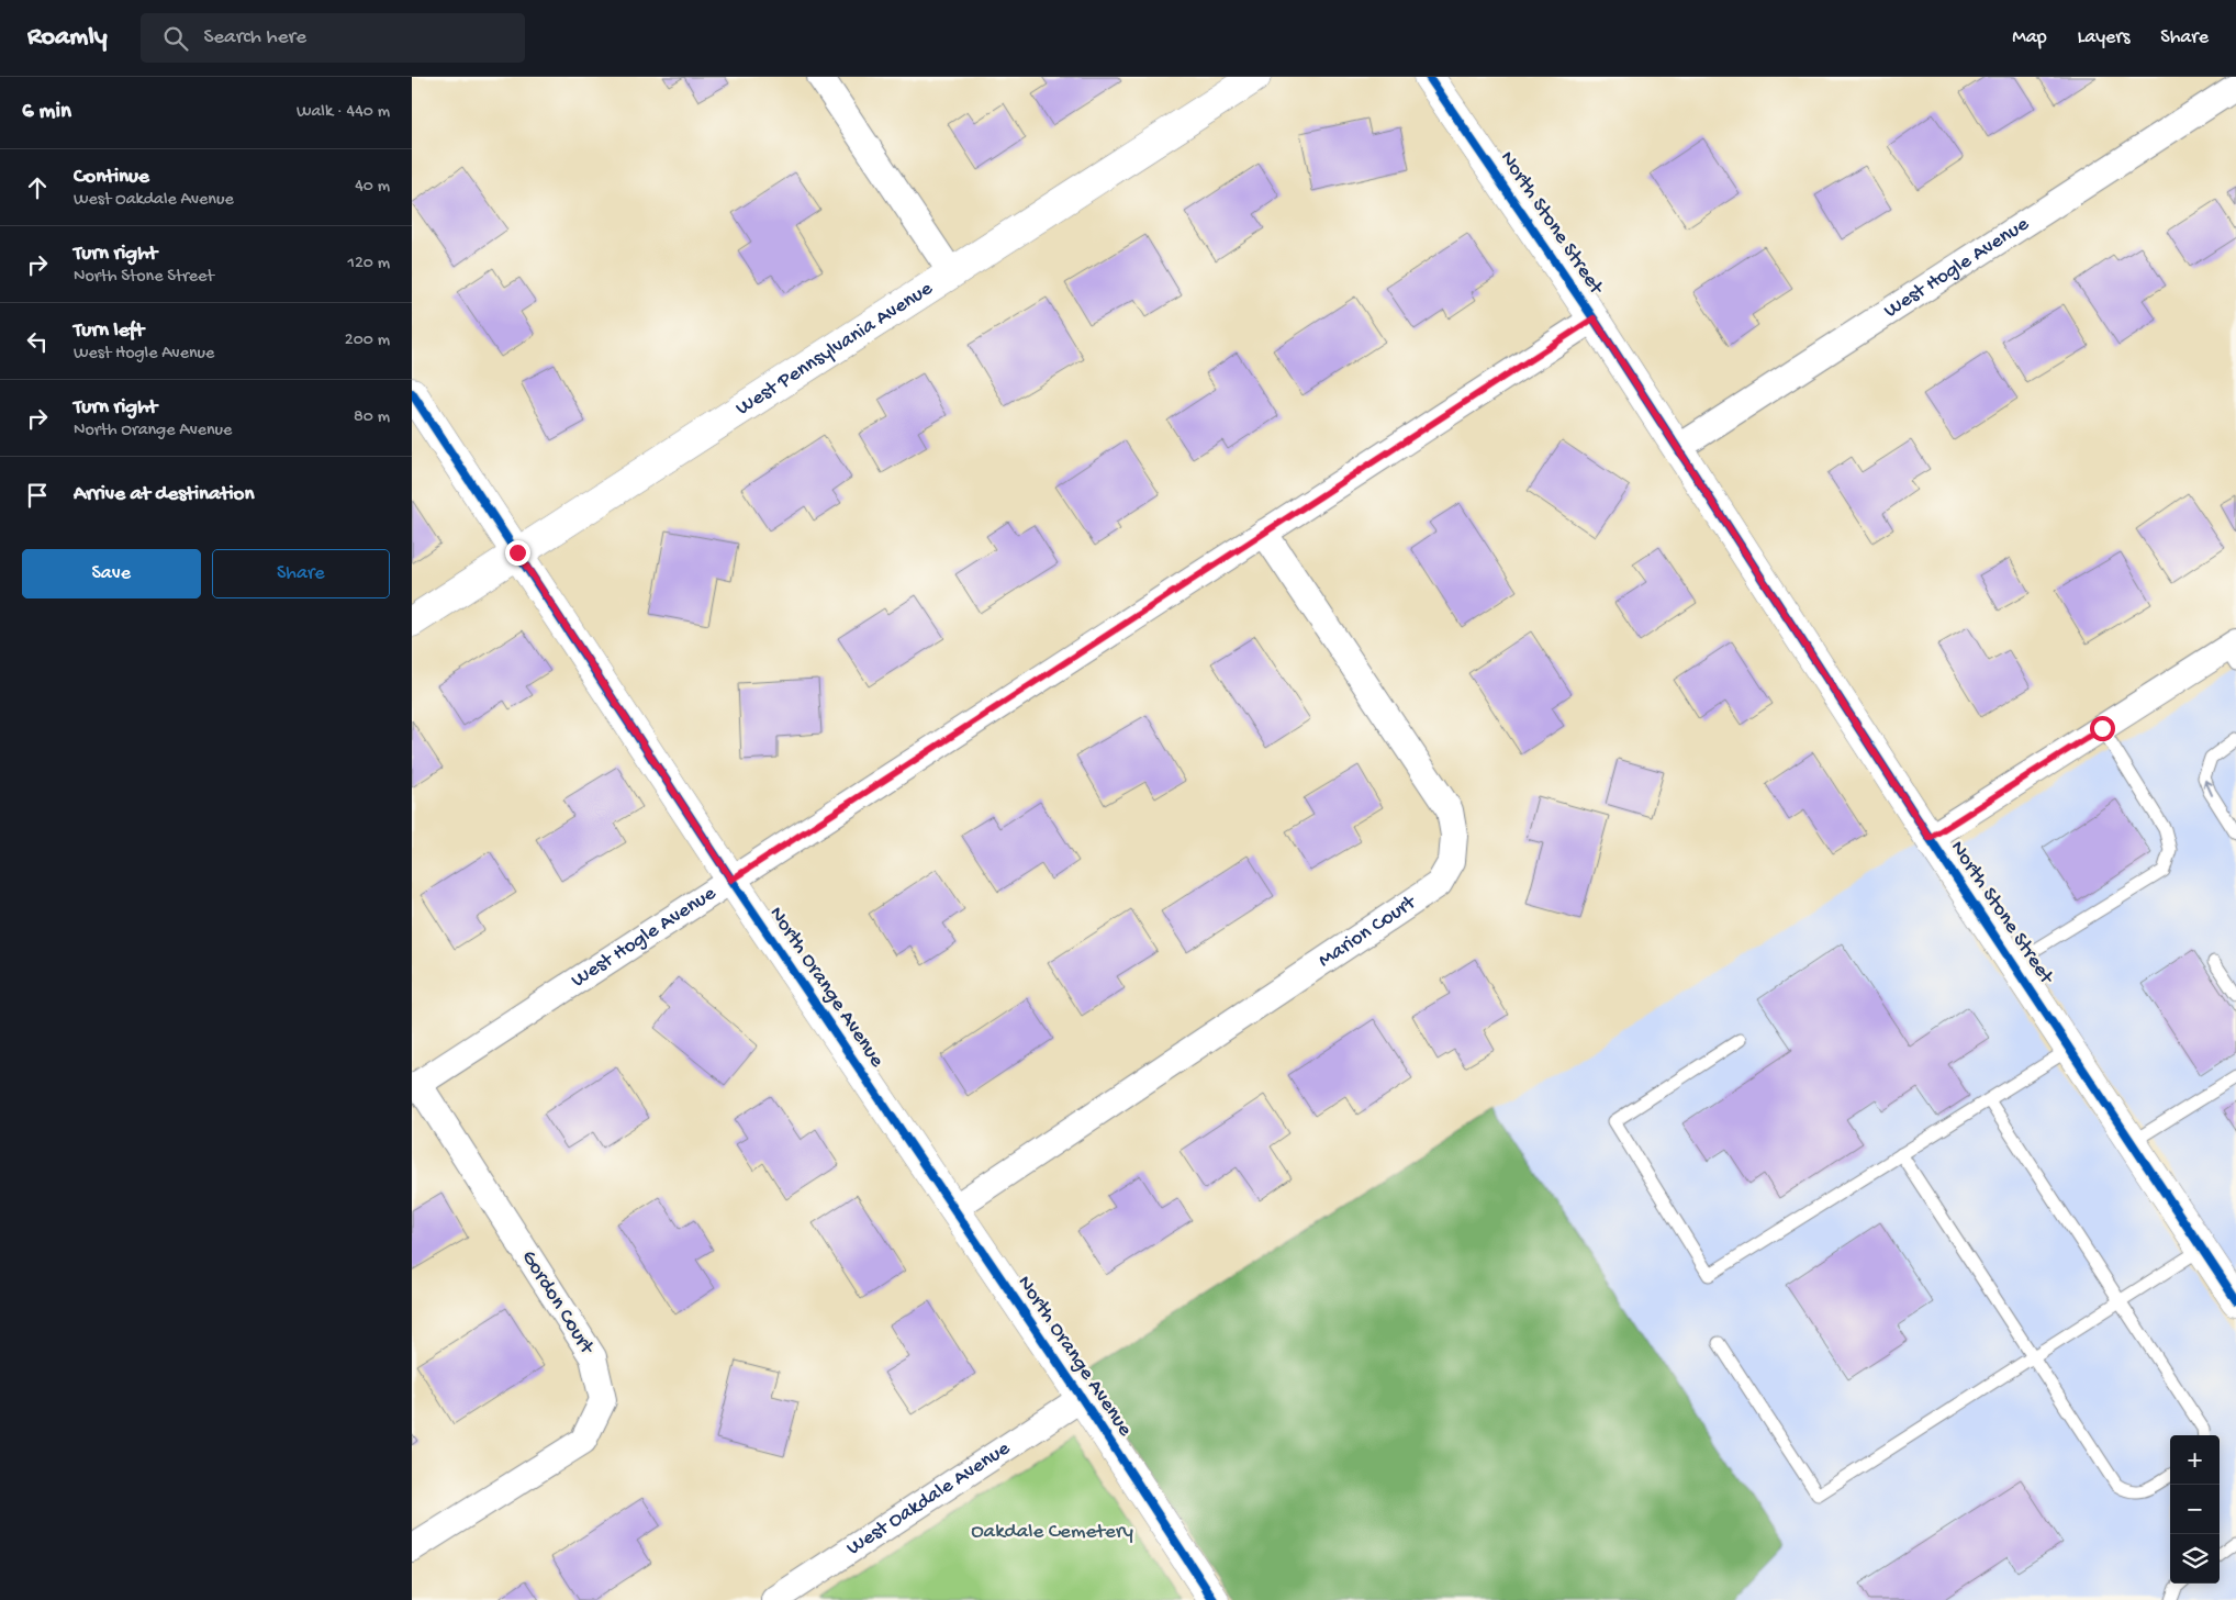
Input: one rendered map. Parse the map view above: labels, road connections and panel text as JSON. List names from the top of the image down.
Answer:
{
  "streets": {
    "street": [
      "North Stone Street",
      "West Hogle Avenue",
      "West Pennsylvania Avenue",
      "Marion Court",
      "North Orange Avenue",
      "Gordon Court",
      "West Oakdale Avenue"
    ]
  },
  "crossings": [
    ["North Stone Street", "West Hogle Avenue"],
    ["West Hogle Avenue", "Marion Court"],
    ["West Hogle Avenue", "North Orange Avenue"],
    ["West Hogle Avenue", "Gordon Court"],
    ["West Pennsylvania Avenue", "North Orange Avenue"],
    ["Marion Court", "North Orange Avenue"],
    ["North Orange Avenue", "West Oakdale Avenue"]
  ],
  "parks": ["Oakdale Cemetery"],
  "page": {
    "header": "Roamly",
    "search": "Search here",
    "nav": ["Map", "Layers", "Share"],
    "heading": ["6 min", "Walk · 440 m"],
    "list": [
      ["Continue", "West Oakdale Avenue", "40 m"],
      ["Turn right", "North Stone Street", "120 m"],
      ["Turn left", "West Hogle Avenue", "200 m"],
      ["Turn right", "North Orange Avenue", "80 m"],
      "Arrive at destination"
    ],
    "buttons": ["Save", "Share"],
    "map_buttons": ["+", "−"]
  }
}
